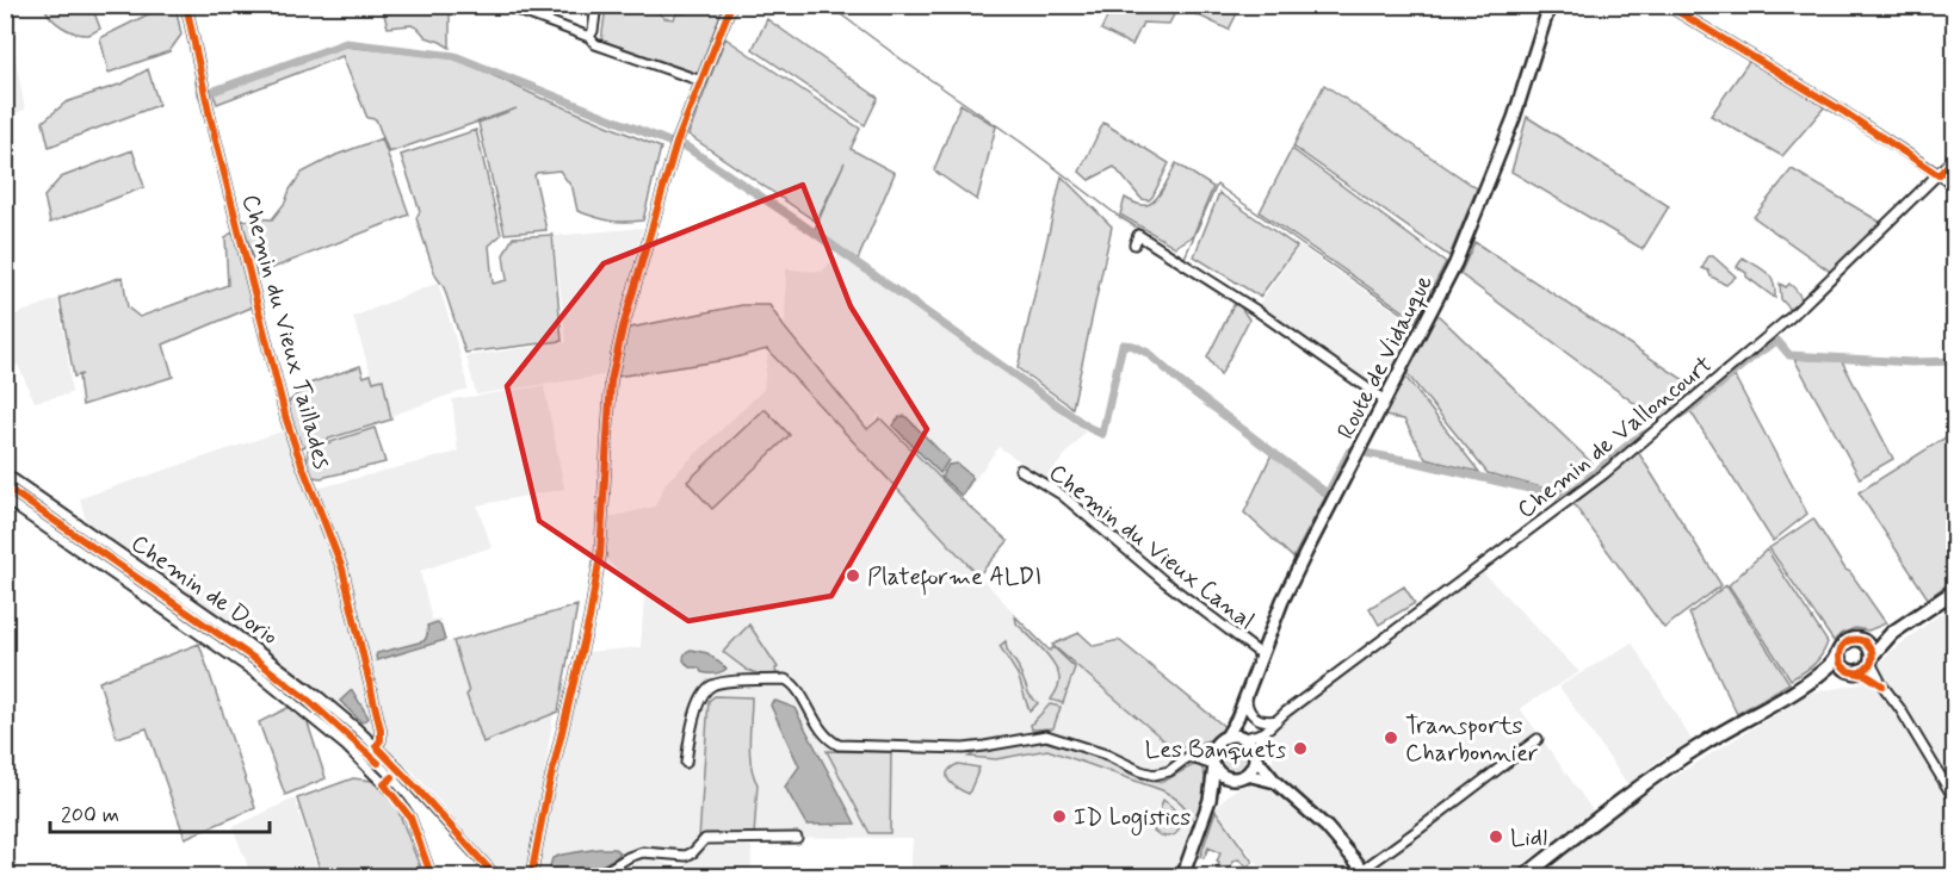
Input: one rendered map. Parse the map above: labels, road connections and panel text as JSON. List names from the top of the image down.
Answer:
{
  "streets": {
    "street": [
      "Chemin du Vieux Taillades",
      "Route de Vidauque",
      "Chemin de Valloncourt",
      "Chemin du Vieux Canal",
      "Chemin de Dorio"
    ]
  },
  "crossings": [
    ["Chemin du Vieux Taillades", "Chemin de Dorio"],
    ["Route de Vidauque", "Chemin de Valloncourt"],
    ["Route de Vidauque", "Chemin du Vieux Canal"]
  ],
  "places": [
    "Plateforme ALDI",
    "Transports Charbonnier",
    "Les Banquets",
    "ID Logistics",
    "Lidl"
  ],
  "scale_bar": "200 m"
}
